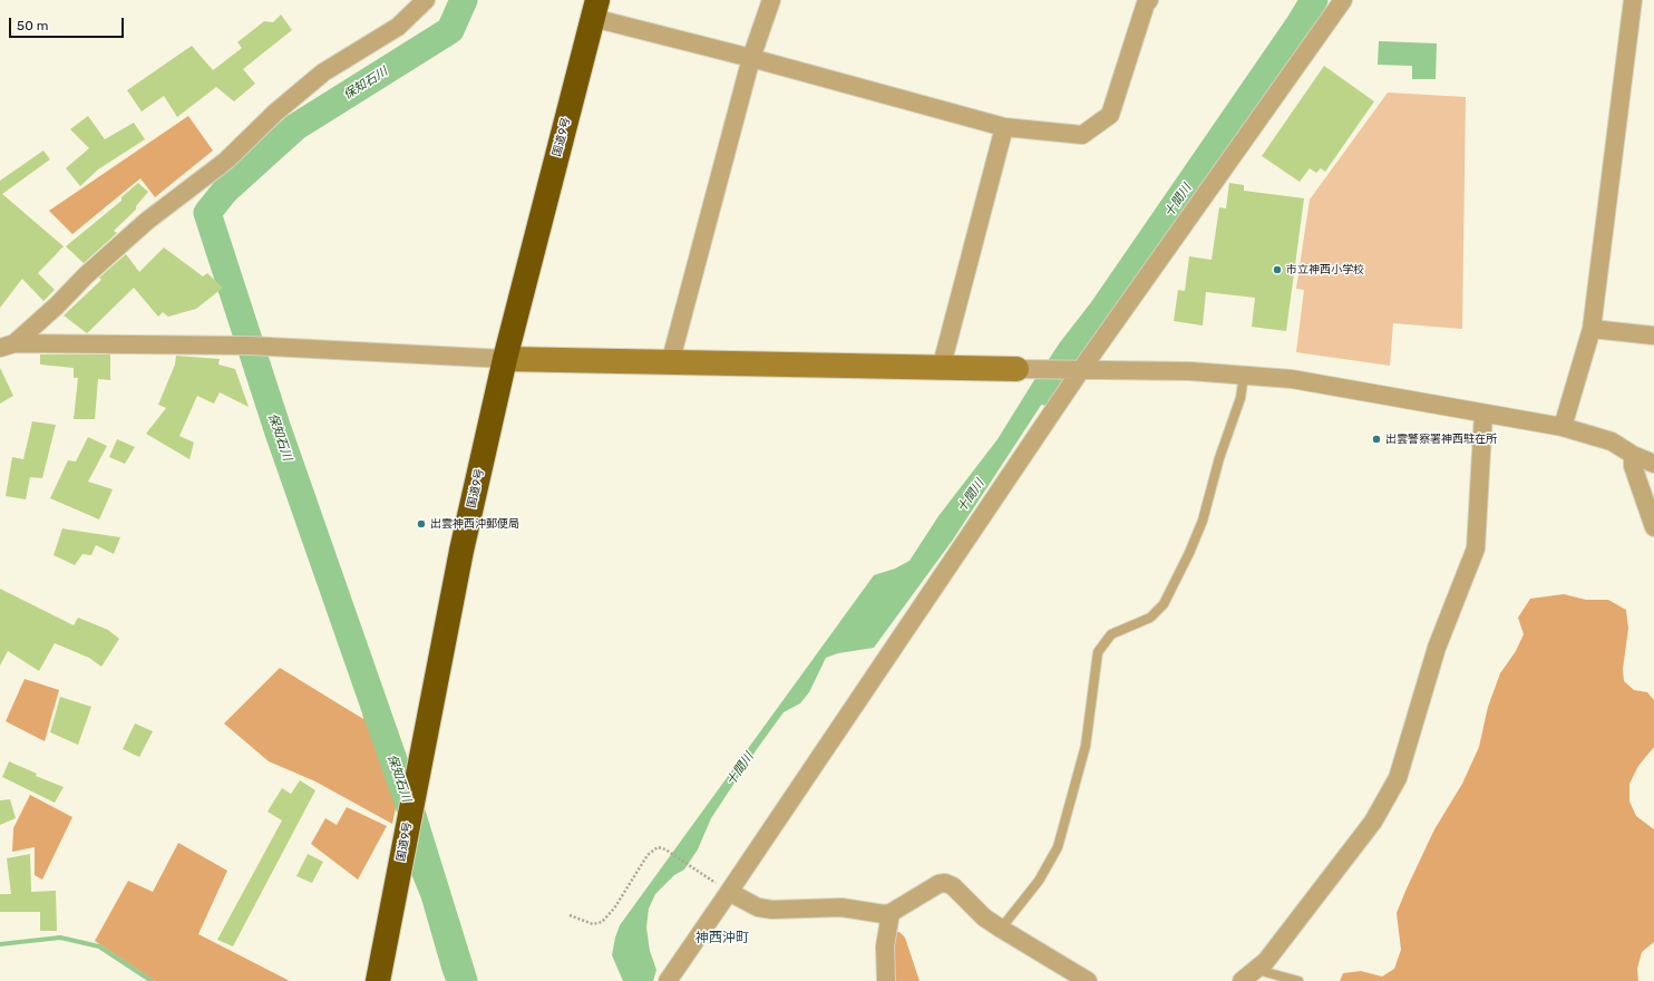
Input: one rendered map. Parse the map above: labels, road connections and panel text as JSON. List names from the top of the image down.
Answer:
{
  "streets": {
    "highway": ["国道9号"]
  },
  "districts": ["神西沖町"],
  "water": ["保知石川", "十間川"],
  "places": ["市立神西小学校", "出雲警察署神西駐在所", "出雲神西沖郵便局"],
  "scale_bar": "50 m"
}
